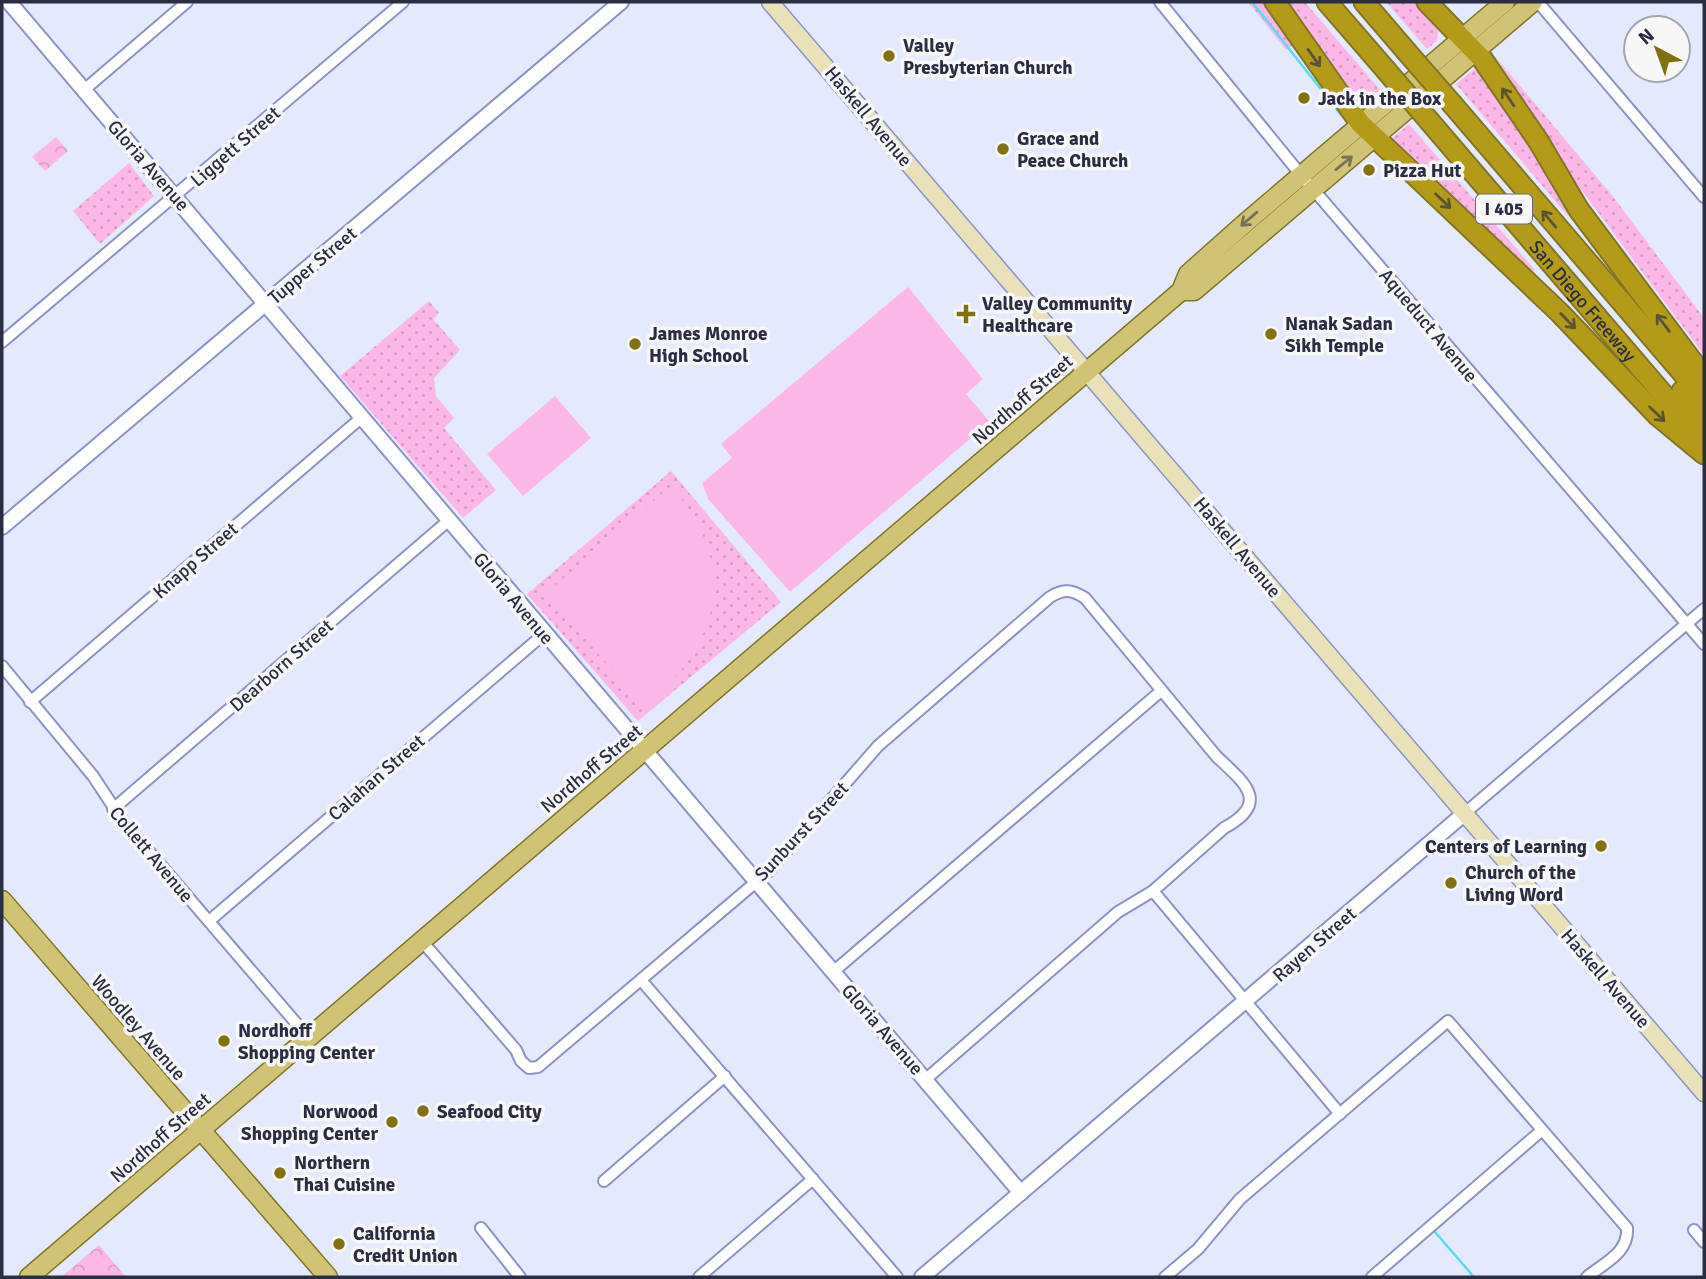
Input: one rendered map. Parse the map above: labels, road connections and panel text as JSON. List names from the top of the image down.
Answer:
{
  "streets": {
    "highway": ["I 405", "San Diego Freeway"],
    "main road": ["Haskell Avenue", "Nordhoff Street", "Woodley Avenue"],
    "street": [
      "Liggett Street",
      "Gloria Avenue",
      "Tupper Street",
      "Aqueduct Avenue",
      "Knapp Street",
      "Dearborn Street",
      "Calahan Street",
      "Sunburst Street",
      "Collett Avenue",
      "Rayen Street"
    ]
  },
  "crossings": [
    ["Haskell Avenue", "Nordhoff Street"],
    ["Haskell Avenue", "Rayen Street"],
    ["Liggett Street", "Gloria Avenue"],
    ["Gloria Avenue", "Tupper Street"],
    ["Gloria Avenue", "Nordhoff Street"],
    ["Gloria Avenue", "Knapp Street"],
    ["Gloria Avenue", "Dearborn Street"],
    ["Gloria Avenue", "Calahan Street"],
    ["Gloria Avenue", "Sunburst Street"],
    ["Gloria Avenue", "Rayen Street"],
    ["Aqueduct Avenue", "Nordhoff Street"],
    ["Aqueduct Avenue", "Rayen Street"],
    ["Nordhoff Street", "Sunburst Street"],
    ["Nordhoff Street", "Collett Avenue"],
    ["Nordhoff Street", "Woodley Avenue"],
    ["Knapp Street", "Collett Avenue"],
    ["Dearborn Street", "Collett Avenue"],
    ["Calahan Street", "Collett Avenue"]
  ],
  "places": {
    "other": [
      "Valley Presbyterian Church",
      "Jack in the Box",
      "Grace and Peace Church",
      "Pizza Hut",
      "Nanak Sadan Sikh Temple",
      "James Monroe High School",
      "Centers of Learning",
      "Church of the Living Word",
      "Nordhoff Shopping Center",
      "Seafood City",
      "Norwood Shopping Center",
      "Northern Thai Cuisine",
      "California Credit Union"
    ],
    "health": ["Valley Community Healthcare"]
  },
  "north": "top left"
}
